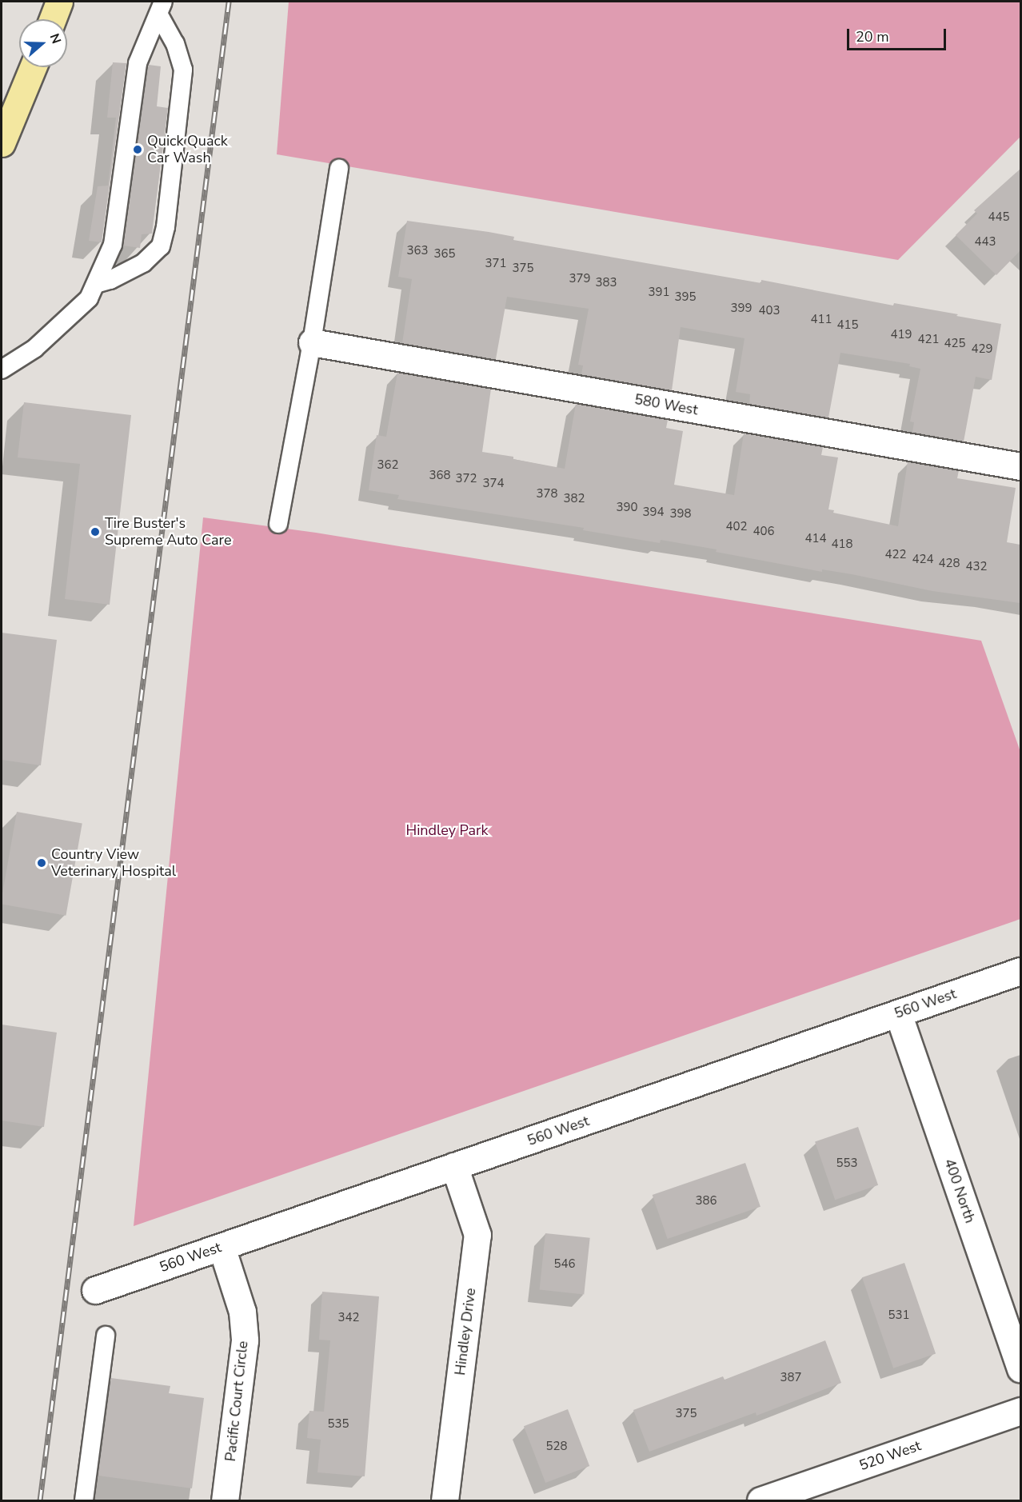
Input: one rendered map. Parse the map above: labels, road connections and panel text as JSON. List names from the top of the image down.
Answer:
{
  "streets": {
    "street": [
      "580 West",
      "560 West",
      "400 North",
      "Hindley Drive",
      "Pacific Court Circle",
      "520 West"
    ]
  },
  "crossings": [
    ["560 West", "400 North"],
    ["560 West", "Hindley Drive"],
    ["560 West", "Pacific Court Circle"]
  ],
  "parks": ["Hindley Park"],
  "places": ["Quick Quack Car Wash", "Tire Buster's Supreme Auto Care", "Country View Veterinary Hospital"],
  "house_numbers": [
    "445",
    "443",
    "363",
    "365",
    "371",
    "375",
    "379",
    "383",
    "391",
    "395",
    "399",
    "403",
    "411",
    "415",
    "419",
    "421",
    "425",
    "429",
    "362",
    "368",
    "372",
    "374",
    "378",
    "382",
    "390",
    "394",
    "398",
    "402",
    "406",
    "414",
    "418",
    "422",
    "424",
    "428",
    "432",
    "553",
    "386",
    "546",
    "531",
    "342",
    "387",
    "375",
    "535",
    "528"
  ],
  "scale_bar": "20 m",
  "north": "right"
}
